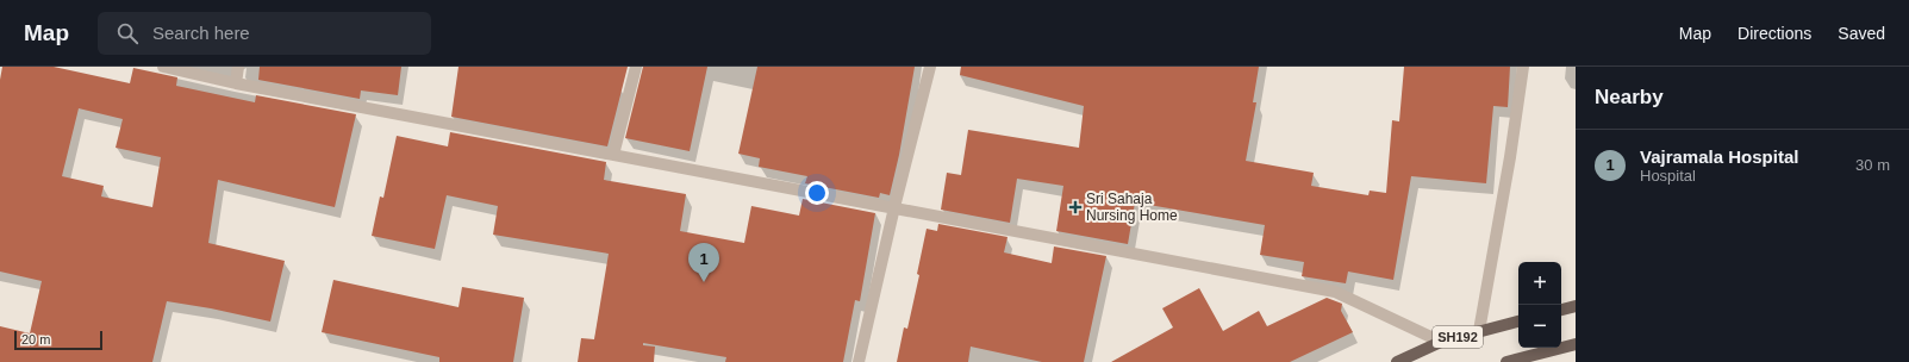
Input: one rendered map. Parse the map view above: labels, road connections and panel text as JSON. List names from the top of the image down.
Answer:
{
  "streets": {
    "main road": ["SH192"]
  },
  "places": {
    "health": ["Sri Sahaja Nursing Home"]
  },
  "scale_bar": "20 m",
  "page": {
    "header": "Map",
    "search": "Search here",
    "nav": ["Map", "Directions", "Saved"],
    "heading": "Nearby",
    "list": [
      {
        "mark": "1",
        "name": "Vajramala Hospital",
        "note": "Hospital",
        "value": "30 m"
      }
    ],
    "pins": "1",
    "map_buttons": ["+", "−"],
    "scale": "20 m"
  }
}
